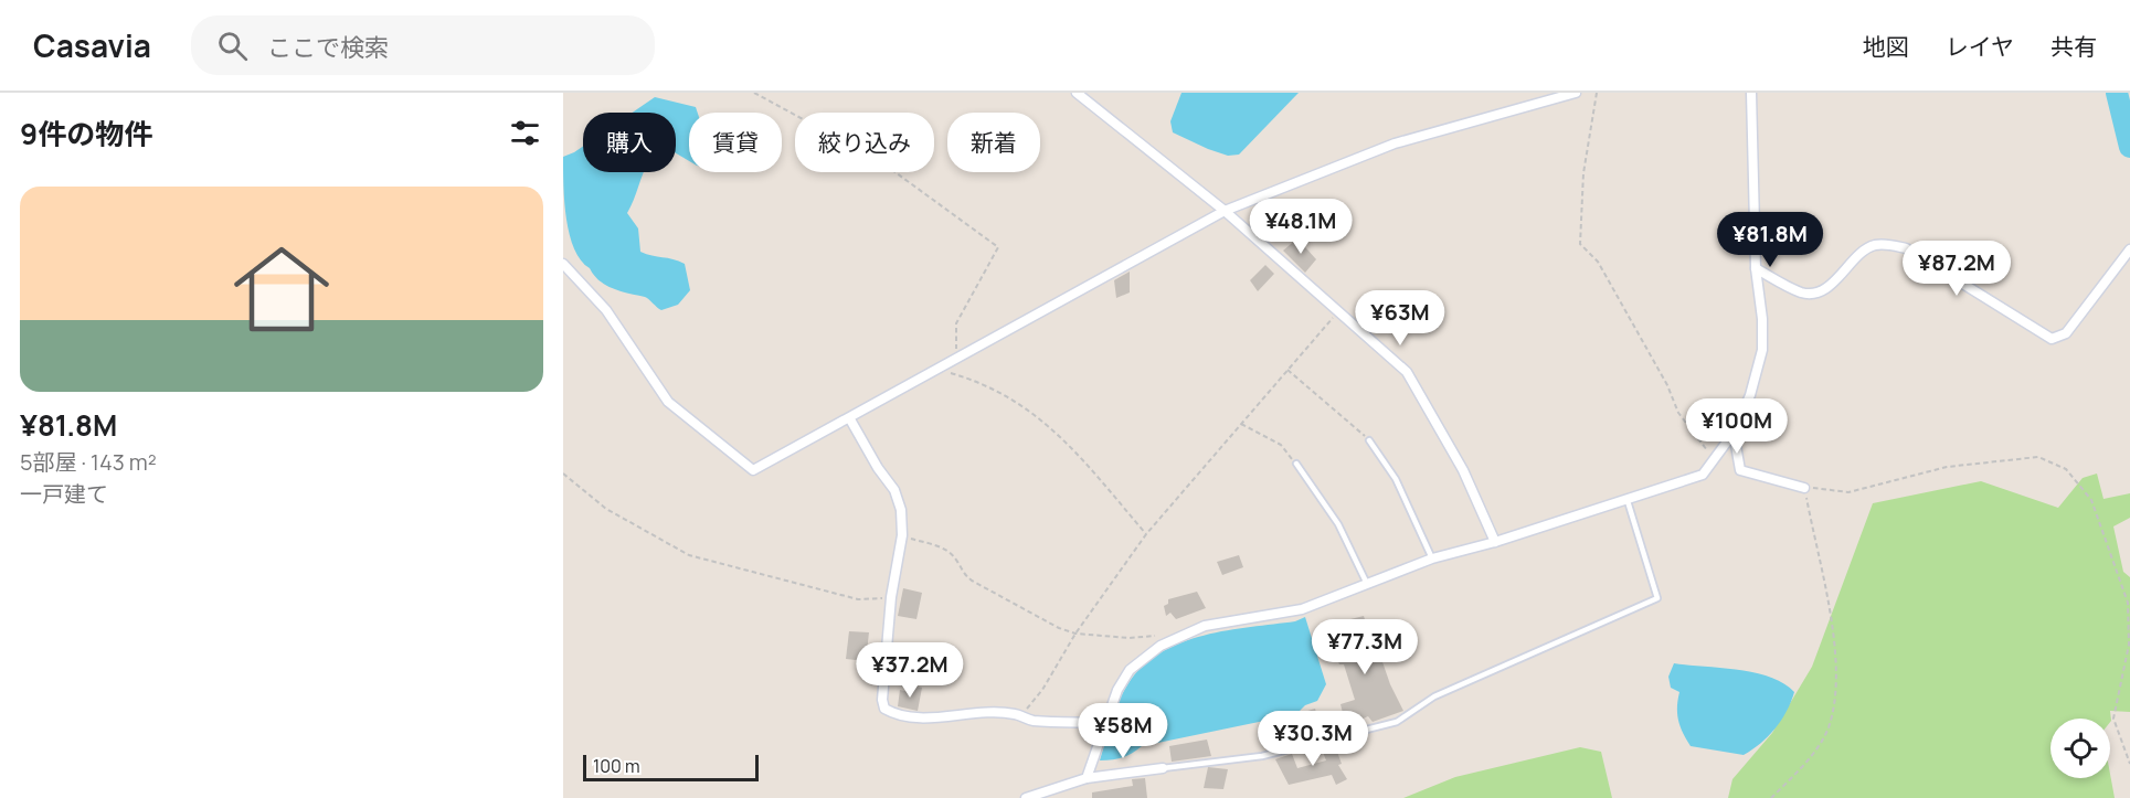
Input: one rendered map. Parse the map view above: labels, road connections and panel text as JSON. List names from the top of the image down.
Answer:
{
  "scale_bar": "100 m",
  "page": {
    "header": "Casavia",
    "search": "ここで検索",
    "nav": ["地図", "レイヤ", "共有"],
    "heading": "9件の物件",
    "chip": [
      "購入",
      "賃貸",
      "絞り込み",
      "新着"
    ],
    "list": [
      {
        "name": "¥81.8M",
        "note": "5部屋 · 143 m² · 一戸建て"
      }
    ],
    "price": [
      "¥48.1M",
      "¥81.8M",
      "¥87.2M",
      "¥63M",
      "¥100M",
      "¥77.3M",
      "¥37.2M",
      "¥58M",
      "¥30.3M"
    ],
    "scale": "100 m"
  }
}
